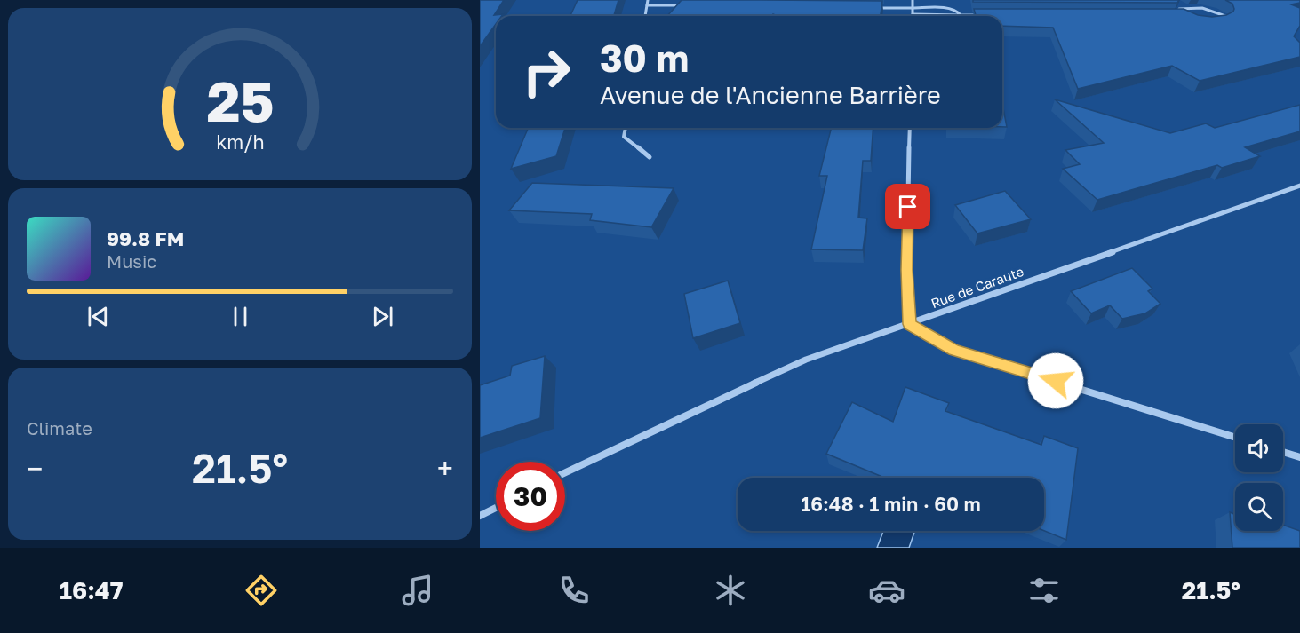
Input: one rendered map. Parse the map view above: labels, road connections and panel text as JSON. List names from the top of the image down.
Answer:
{
  "streets": {
    "street": ["Rue de Caraute"]
  },
  "page": {
    "turn": ["30 m", "Avenue de l'Ancienne Barrière"],
    "song": ["99.8 FM", "Music"],
    "tile": "Climate",
    "heat": ["−", "21.5°", "+"],
    "limit": "30",
    "trip": "16:48 · 1 min · 60 m",
    "tabs": ["16:47", "21.5°"],
    "gauge": ["25", "km/h"]
  }
}
